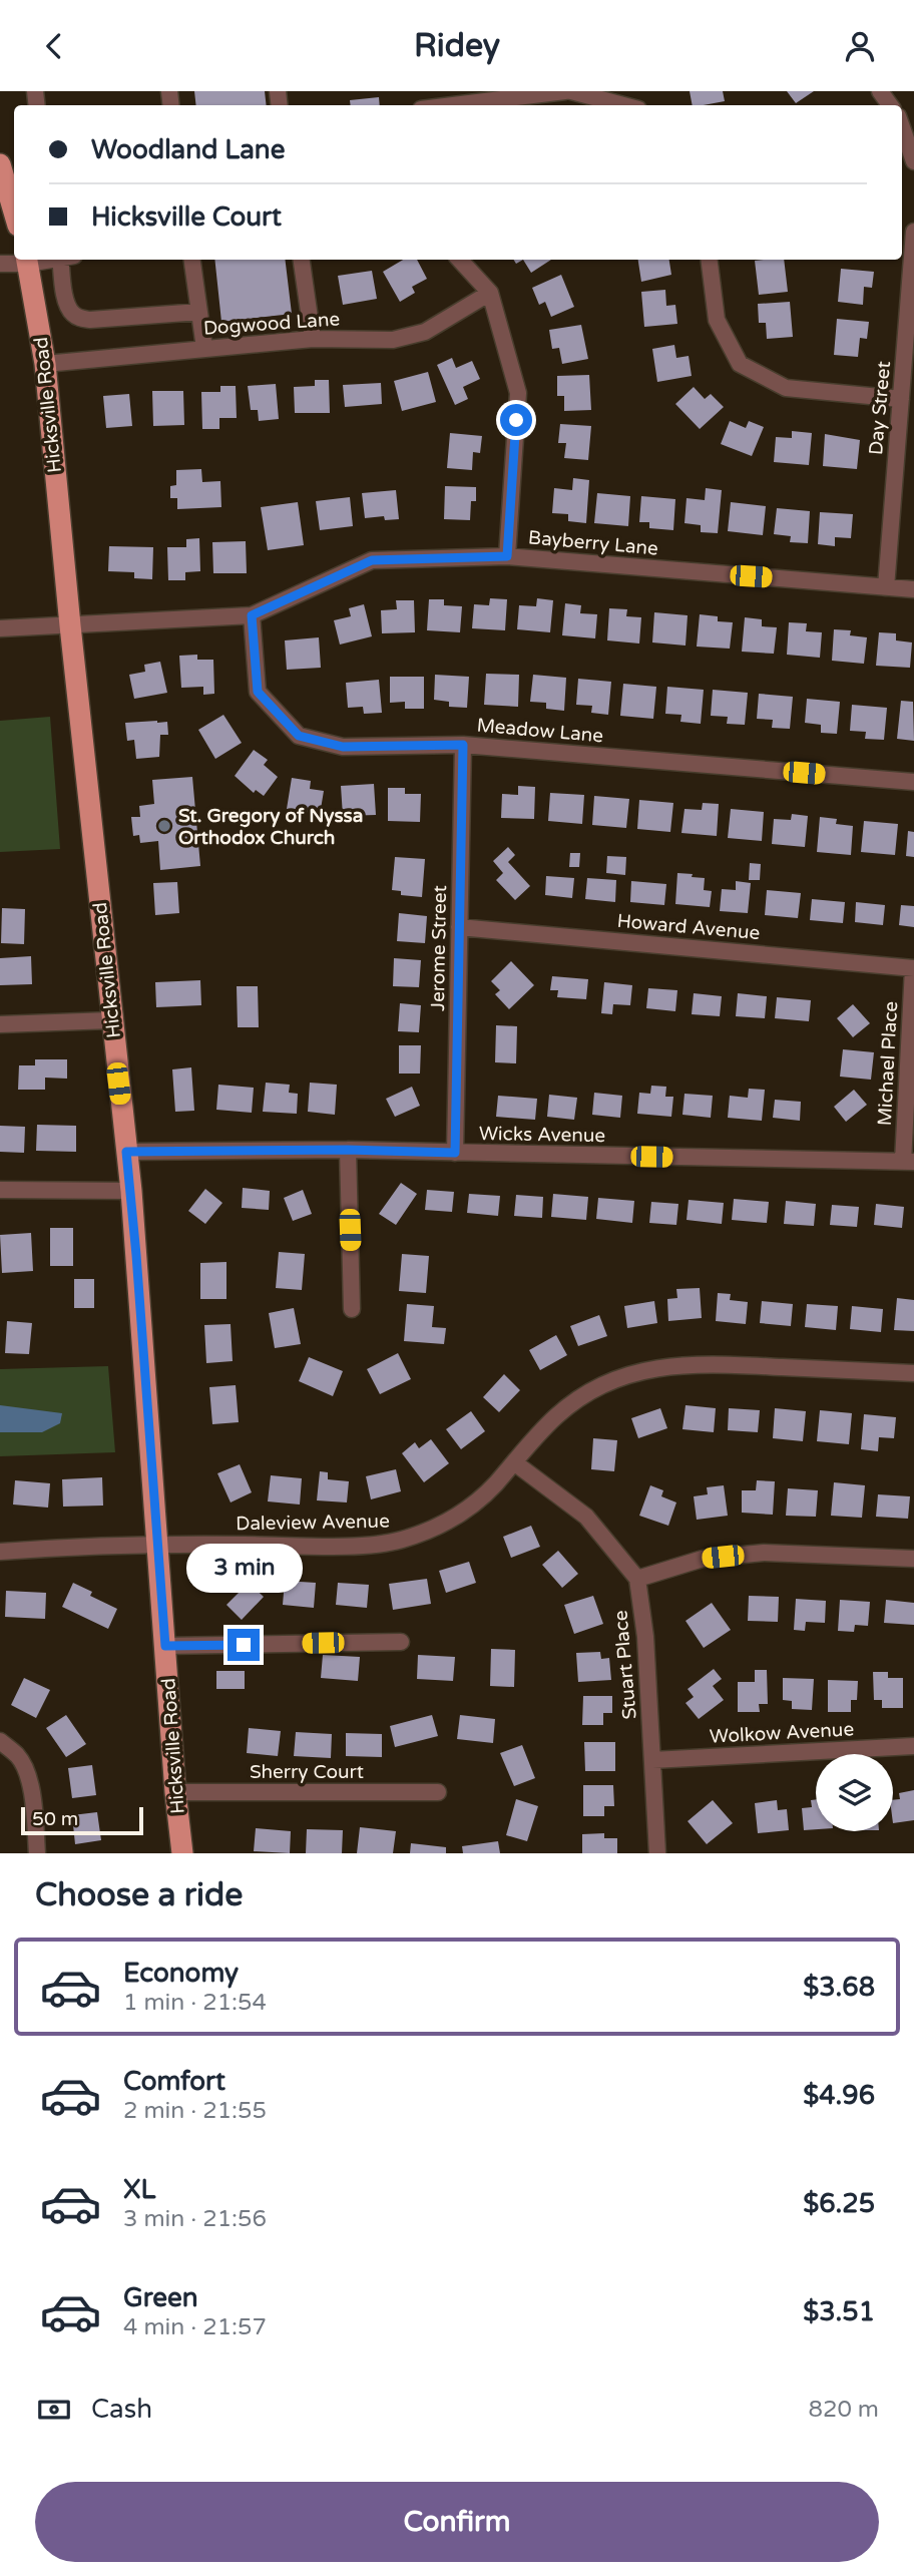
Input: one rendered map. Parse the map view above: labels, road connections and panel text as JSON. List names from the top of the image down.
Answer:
{
  "streets": {
    "main road": ["Hicksville Road"],
    "street": [
      "Dogwood Lane",
      "Day Street",
      "Bayberry Lane",
      "Meadow Lane",
      "Howard Avenue",
      "Jerome Street",
      "Michael Place",
      "Wicks Avenue",
      "Daleview Avenue",
      "Stuart Place",
      "Wolkow Avenue",
      "Sherry Court"
    ]
  },
  "crossings": [
    ["Dogwood Lane", "Hicksville Road"],
    ["Hicksville Road", "Bayberry Lane"],
    ["Hicksville Road", "Wicks Avenue"],
    ["Hicksville Road", "Daleview Avenue"],
    ["Hicksville Road", "Sherry Court"],
    ["Day Street", "Bayberry Lane"],
    ["Bayberry Lane", "Meadow Lane"],
    ["Meadow Lane", "Jerome Street"],
    ["Howard Avenue", "Jerome Street"],
    ["Howard Avenue", "Michael Place"],
    ["Jerome Street", "Wicks Avenue"],
    ["Michael Place", "Wicks Avenue"],
    ["Stuart Place", "Wolkow Avenue"]
  ],
  "places": ["St. Gregory of Nyssa Orthodox Church"],
  "scale_bar": "50 m",
  "page": {
    "header": "Ridey",
    "banner": ["Woodland Lane", "Hicksville Court"],
    "bubble": "3 min",
    "scale": "50 m",
    "heading": "Choose a ride",
    "list": [
      {
        "name": "Economy",
        "note": "1 min · 21:54",
        "value": "$3.68"
      },
      {
        "name": "Comfort",
        "note": "2 min · 21:55",
        "value": "$4.96"
      },
      {
        "name": "XL",
        "note": "3 min · 21:56",
        "value": "$6.25"
      },
      {
        "name": "Green",
        "note": "4 min · 21:57",
        "value": "$3.51"
      }
    ],
    "pay": ["Cash", "820 m"],
    "buttons": "Confirm"
  }
}
